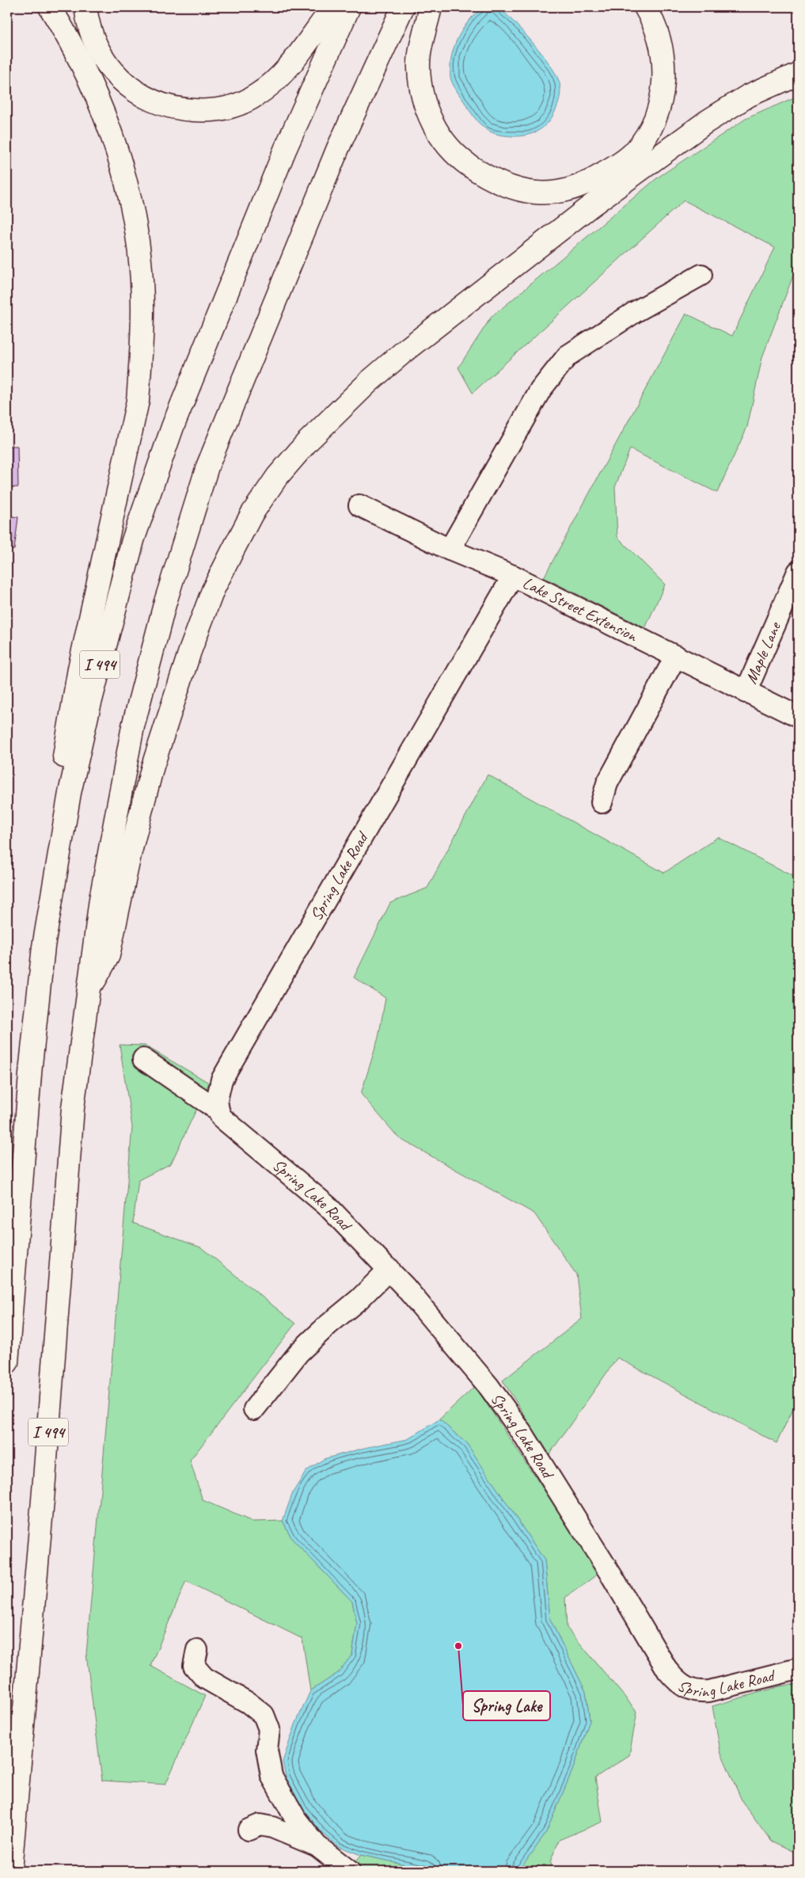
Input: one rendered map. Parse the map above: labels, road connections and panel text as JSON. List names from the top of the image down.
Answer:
{
  "streets": {
    "highway": ["I 494"],
    "street": ["Lake Street Extension", "Maple Lane", "Spring Lake Road"]
  },
  "crossings": [
    ["Lake Street Extension", "Maple Lane"],
    ["Lake Street Extension", "Spring Lake Road"]
  ],
  "places": ["Spring Lake"]
}
